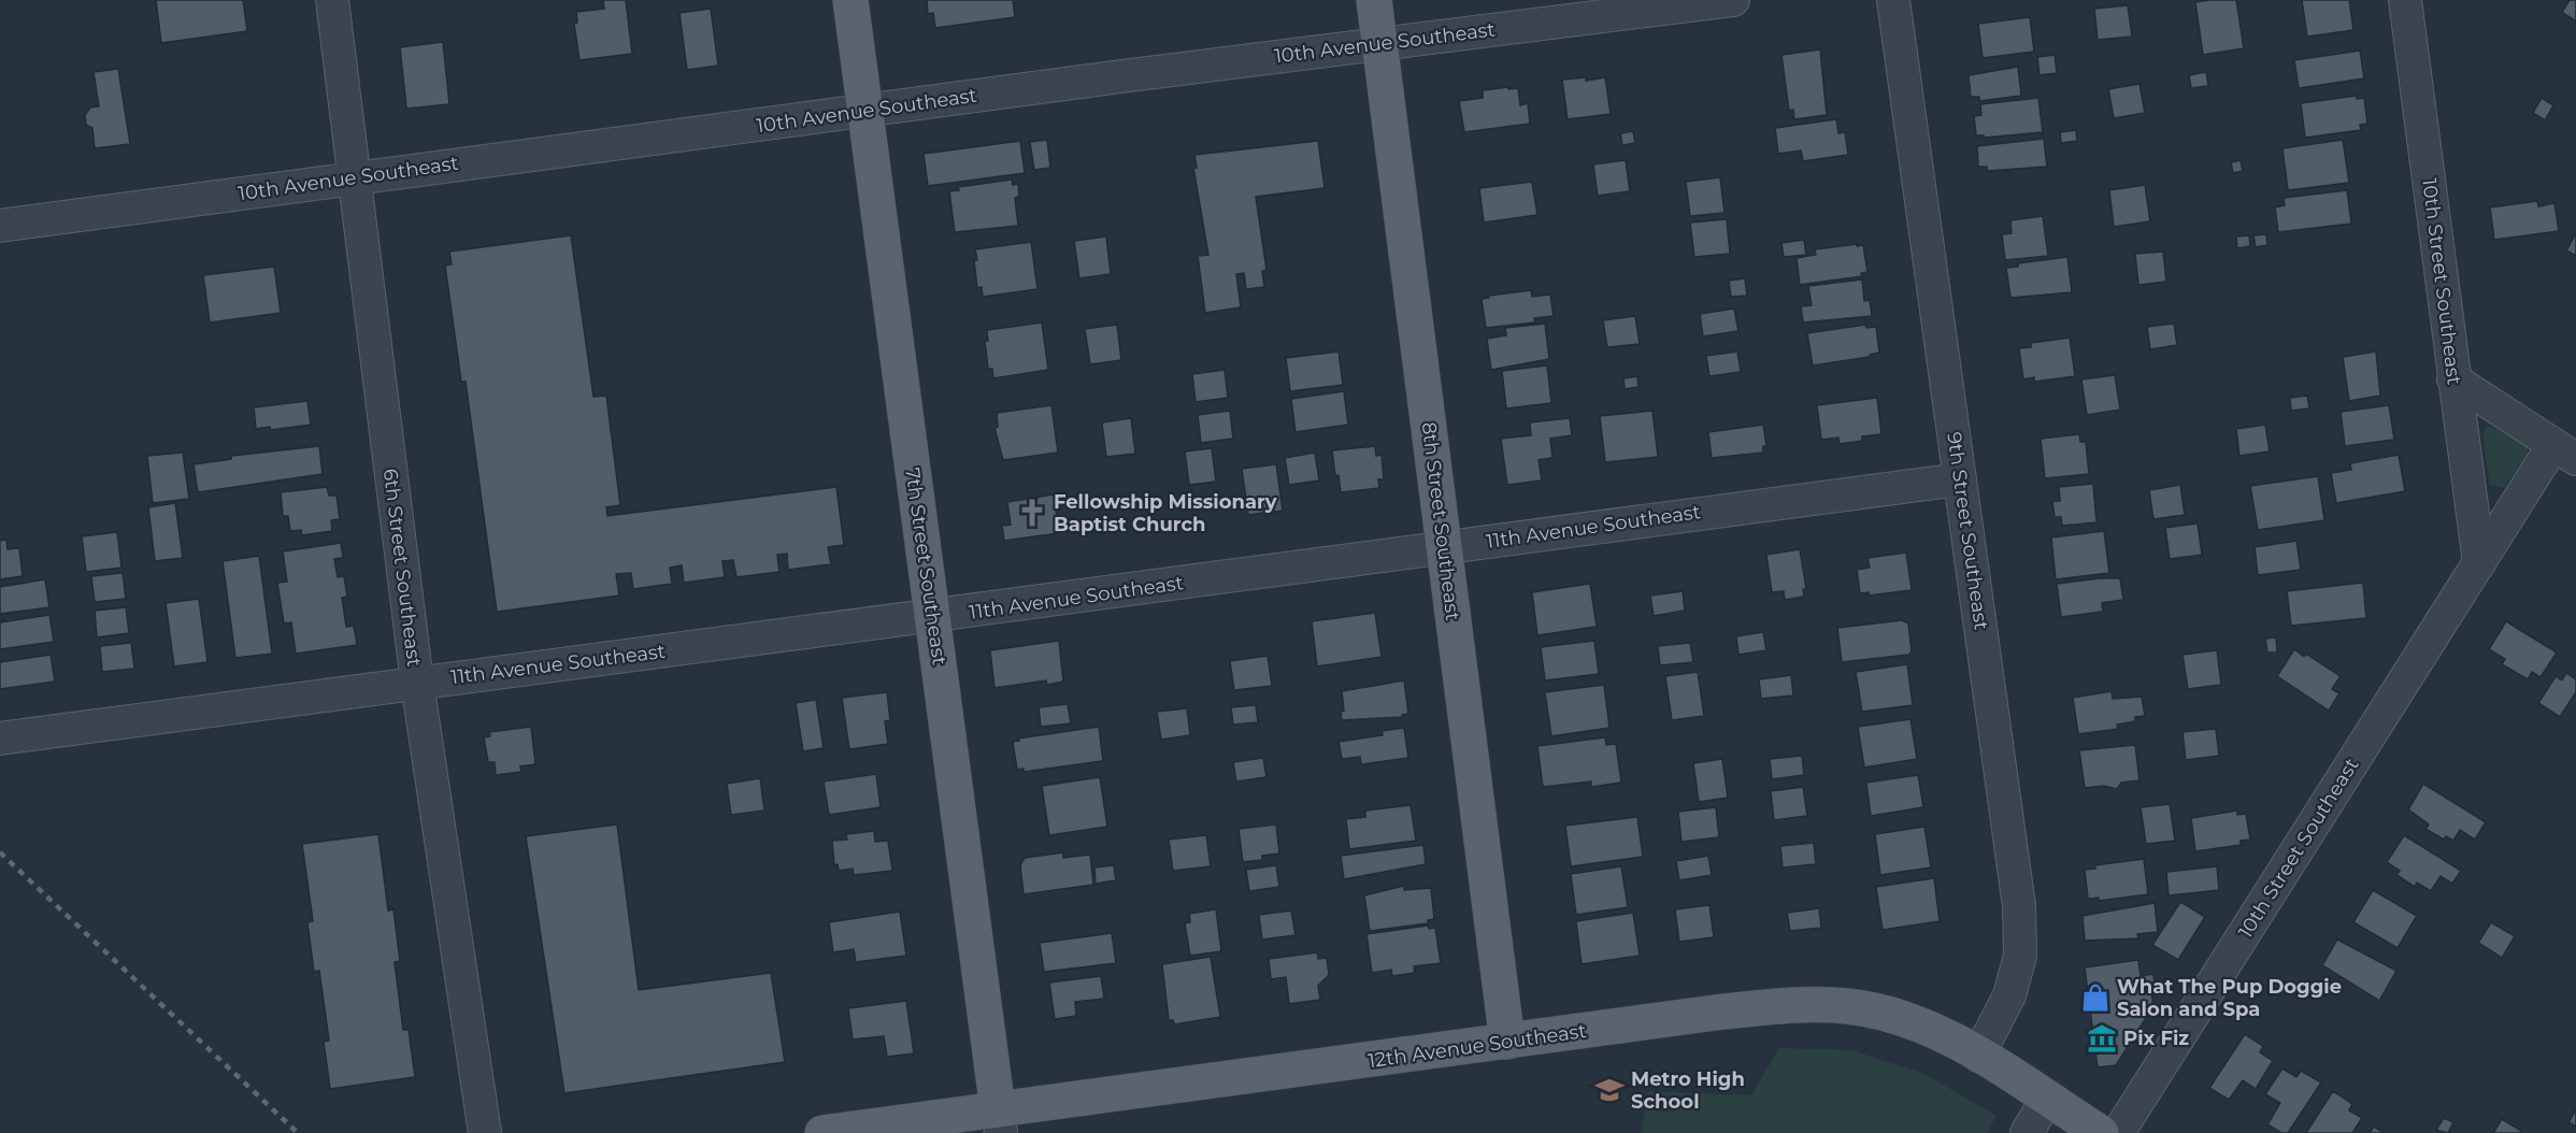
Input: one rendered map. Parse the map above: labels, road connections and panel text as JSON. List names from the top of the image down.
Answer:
{
  "streets": {
    "main road": ["8th Street Southeast", "7th Street Southeast", "12th Avenue Southeast"],
    "street": [
      "10th Avenue Southeast",
      "10th Street Southeast",
      "11th Avenue Southeast",
      "9th Street Southeast",
      "6th Street Southeast"
    ]
  },
  "crossings": [
    ["10th Avenue Southeast", "8th Street Southeast"],
    ["10th Avenue Southeast", "7th Street Southeast"],
    ["10th Avenue Southeast", "6th Street Southeast"],
    ["8th Street Southeast", "11th Avenue Southeast"],
    ["8th Street Southeast", "12th Avenue Southeast"],
    ["11th Avenue Southeast", "9th Street Southeast"],
    ["11th Avenue Southeast", "7th Street Southeast"],
    ["11th Avenue Southeast", "6th Street Southeast"],
    ["9th Street Southeast", "12th Avenue Southeast"],
    ["7th Street Southeast", "12th Avenue Southeast"]
  ],
  "places": {
    "church": ["Fellowship Missionary Baptist Church"],
    "shop": ["What The Pup Doggie Salon and Spa"],
    "museum": ["Pix Fiz"],
    "school or university": ["Metro High School"]
  }
}
